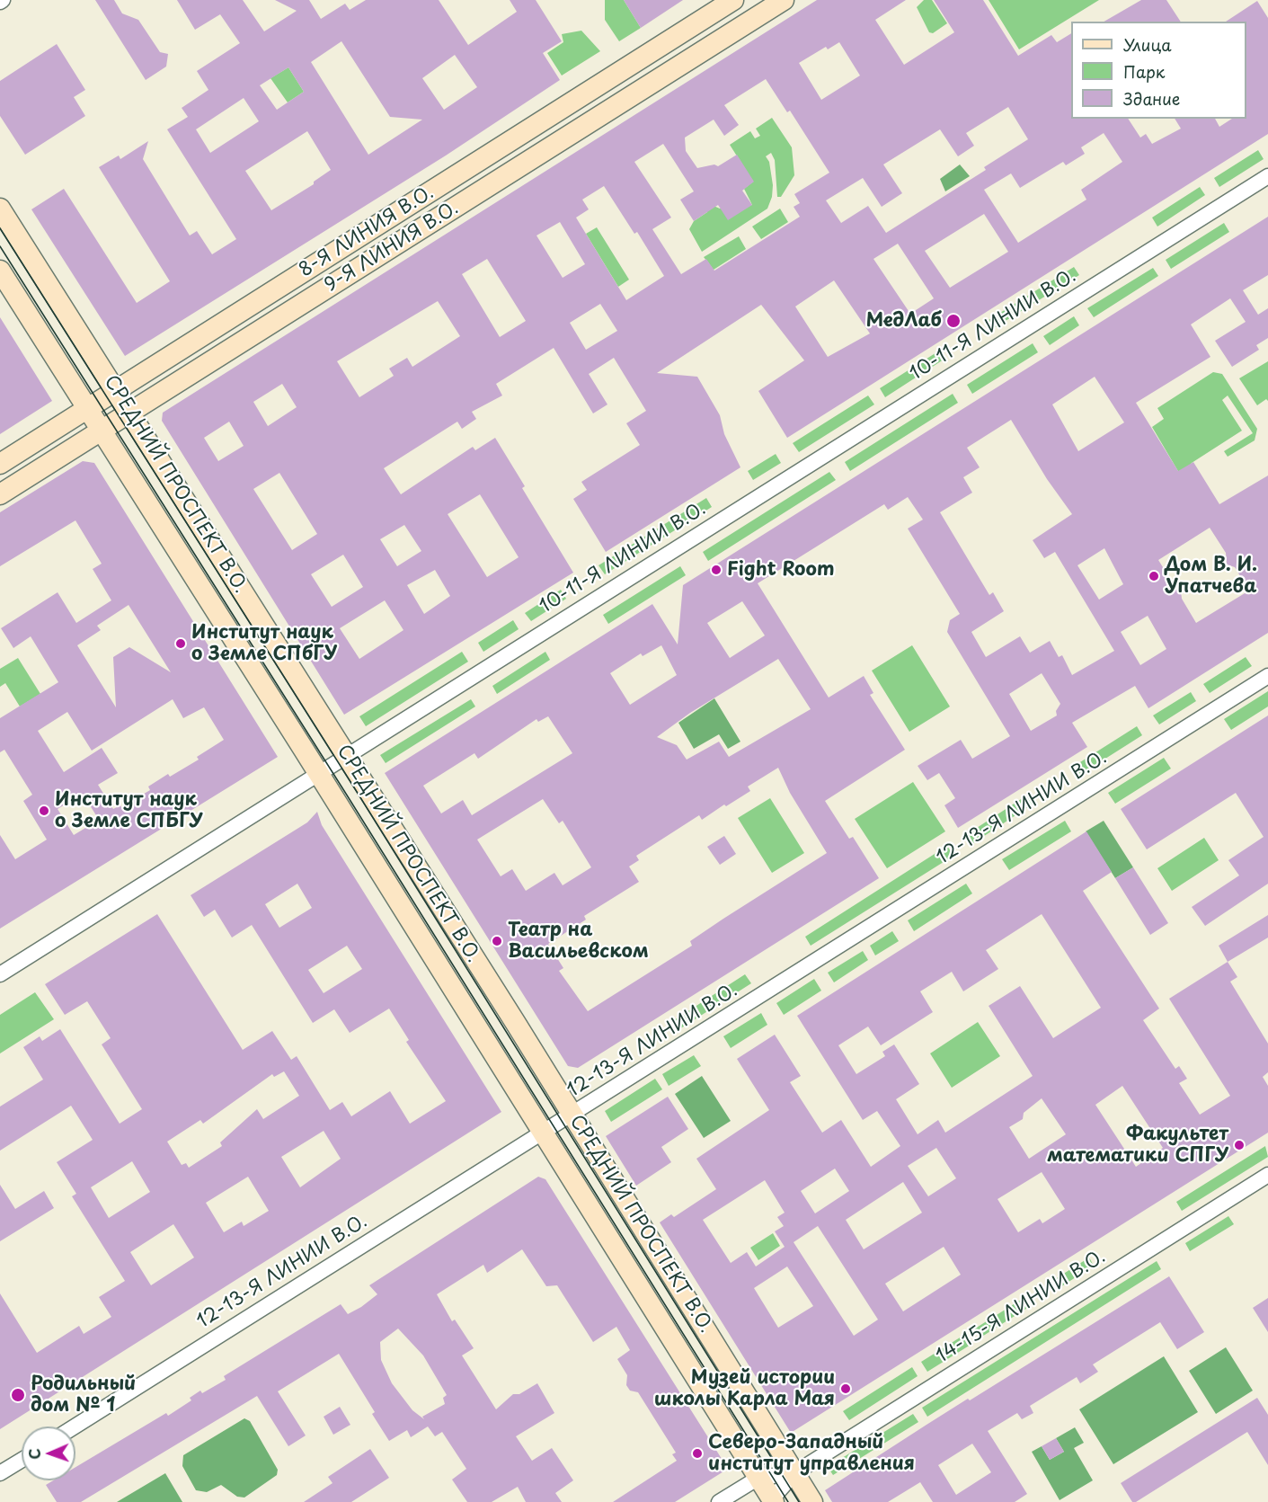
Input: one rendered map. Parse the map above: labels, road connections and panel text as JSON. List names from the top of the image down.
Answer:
{
  "streets": {
    "main road": ["8-Я ЛИНИЯ В.О.", "9-Я ЛИНИЯ В.О.", "СРЕДНИЙ ПРОСПЕКТ В.О."],
    "street": ["10-11-Я ЛИНИИ В.О.", "12-13-Я ЛИНИИ В.О.", "14-15-Я ЛИНИИ В.О."]
  },
  "crossings": [
    ["8-Я ЛИНИЯ В.О.", "СРЕДНИЙ ПРОСПЕКТ В.О."],
    ["9-Я ЛИНИЯ В.О.", "СРЕДНИЙ ПРОСПЕКТ В.О."],
    ["10-11-Я ЛИНИИ В.О.", "СРЕДНИЙ ПРОСПЕКТ В.О."],
    ["СРЕДНИЙ ПРОСПЕКТ В.О.", "12-13-Я ЛИНИИ В.О."],
    ["СРЕДНИЙ ПРОСПЕКТ В.О.", "14-15-Я ЛИНИИ В.О."]
  ],
  "places": [
    "МедЛаб",
    "Fight Room",
    "Дом В. И. Упатчева",
    "Институт наук о Земле СПбГУ",
    "Институт наук о Земле СПБГУ",
    "Театр на Васильевском",
    "Факультет математики СПГУ",
    "Музей истории школы Карла Мая",
    "Родильный дом № 1",
    "Северо-Западный институт управления"
  ],
  "legend": ["Улица", "Парк", "Здание"],
  "north": "left"
}
